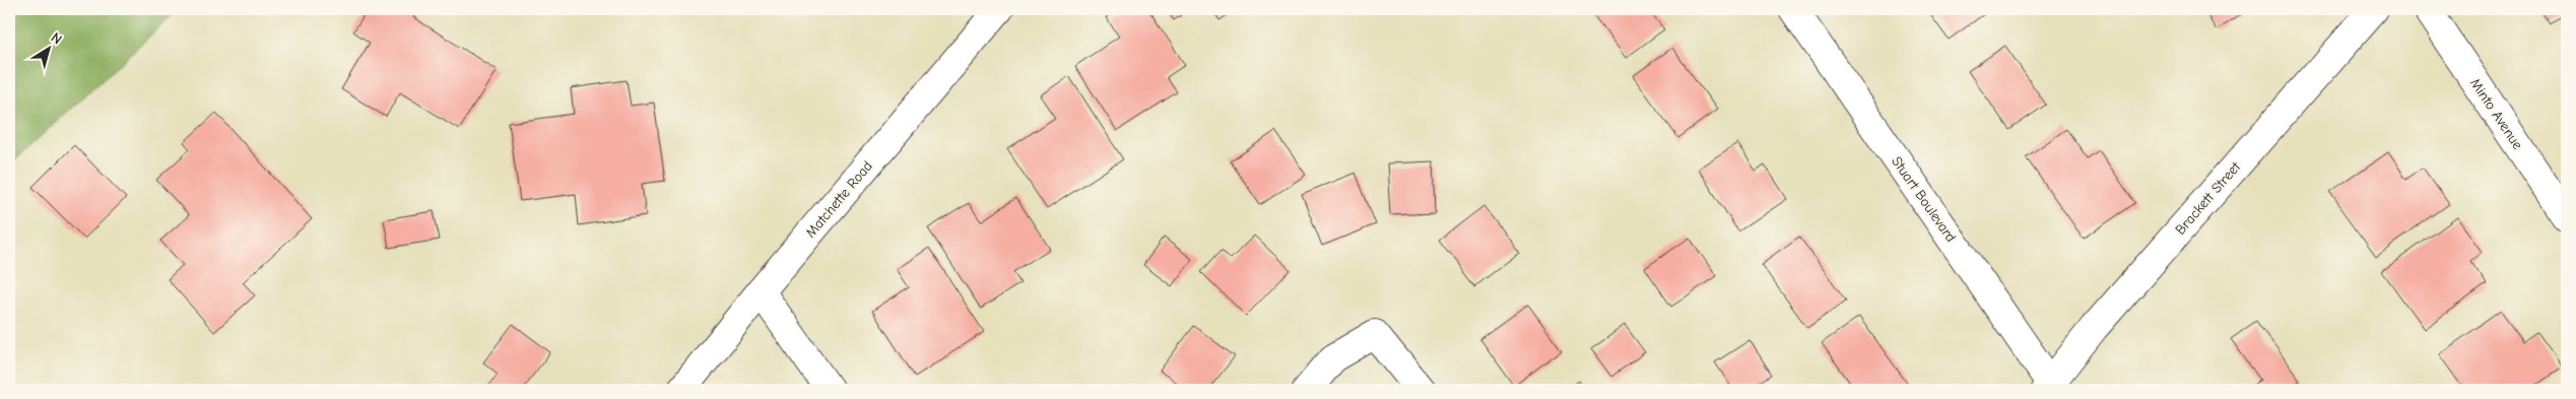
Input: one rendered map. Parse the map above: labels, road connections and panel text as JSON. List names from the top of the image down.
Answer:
{
  "streets": {
    "street": [
      "Minto Avenue",
      "Brackett Street",
      "Matchette Road",
      "Stuart Boulevard"
    ]
  },
  "crossings": [
    ["Brackett Street", "Stuart Boulevard"]
  ],
  "north": "top right"
}
